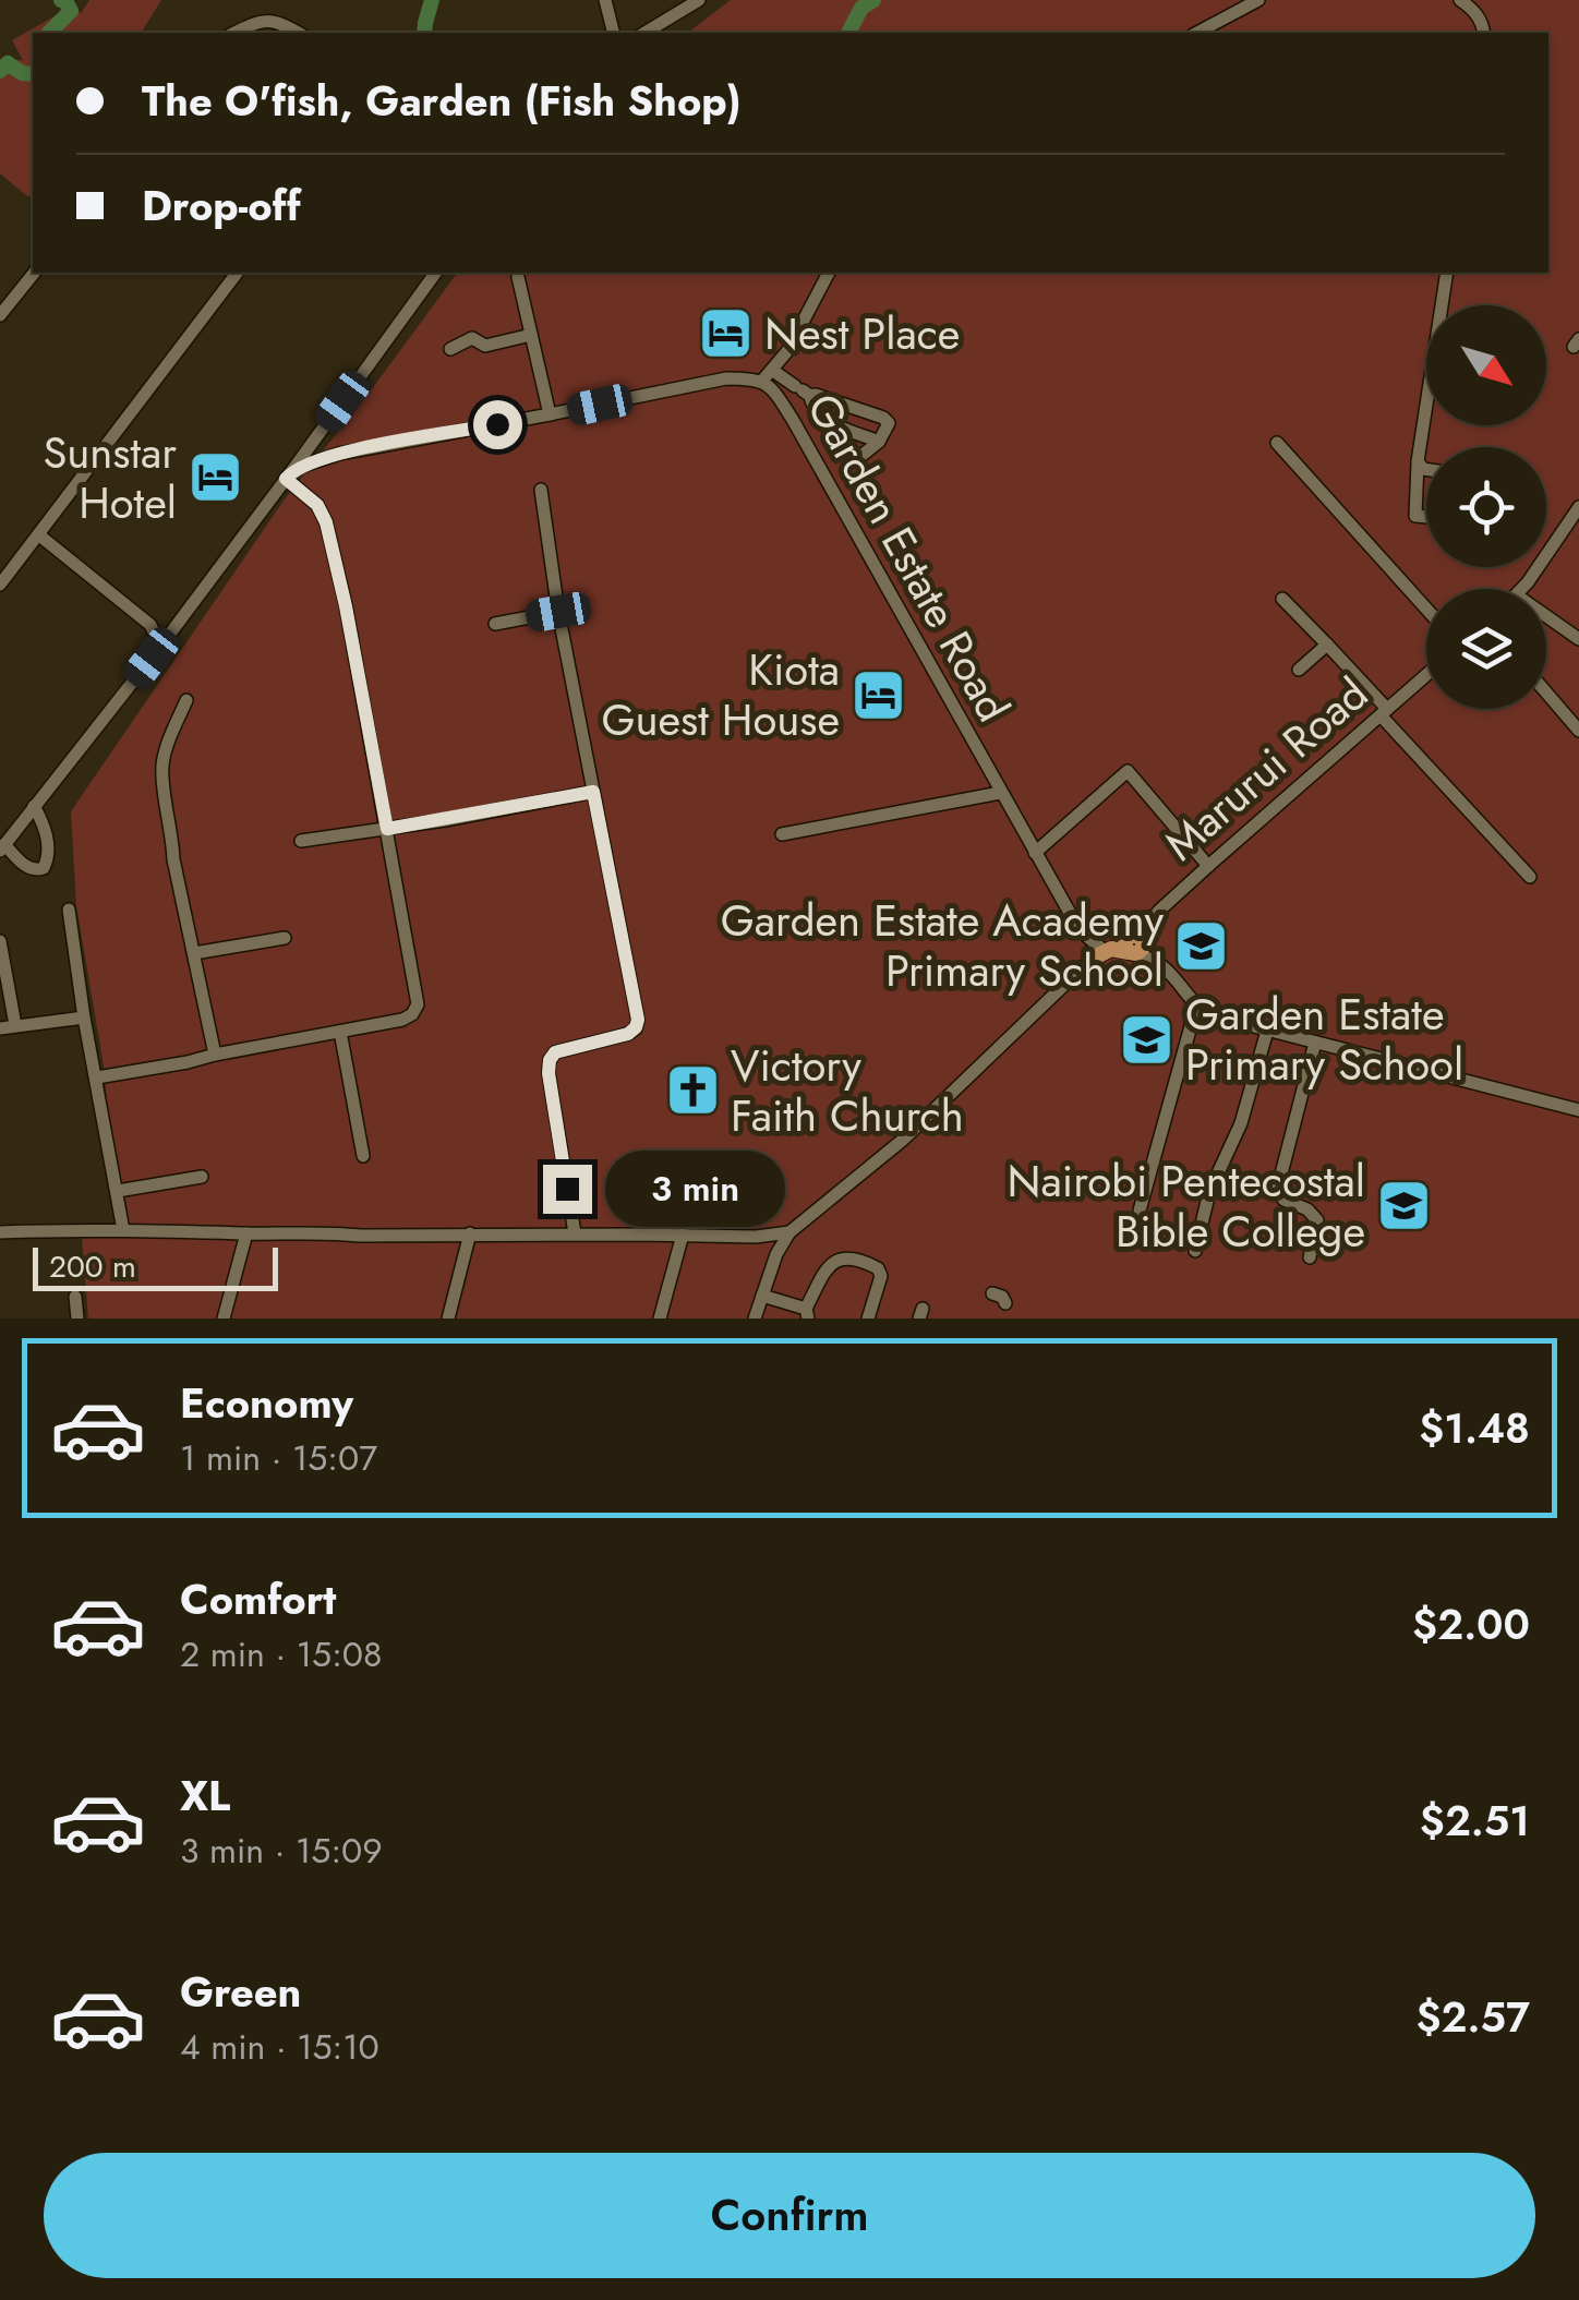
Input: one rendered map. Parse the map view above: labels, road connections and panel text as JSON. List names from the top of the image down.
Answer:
{
  "streets": {
    "main road": ["Garden Estate Road"],
    "street": ["Marurui Road"]
  },
  "crossings": [
    ["Garden Estate Road", "Marurui Road"]
  ],
  "places": {
    "hotel": ["Nest Place", "Sunstar Hotel", "Kiota Guest House"],
    "school or university": ["Garden Estate Academy Primary School", "Garden Estate Primary School", "Nairobi Pentecostal Bible College"],
    "church": ["Victory Faith Church"]
  },
  "scale_bar": "200 m",
  "north": "bottom right",
  "page": {
    "banner": ["The O'fish, Garden (Fish Shop)", "Drop-off"],
    "bubble": "3 min",
    "scale": "200 m",
    "list": [
      {
        "name": "Economy",
        "note": "1 min · 15:07",
        "value": "$1.48"
      },
      {
        "name": "Comfort",
        "note": "2 min · 15:08",
        "value": "$2.00"
      },
      {
        "name": "XL",
        "note": "3 min · 15:09",
        "value": "$2.51"
      },
      {
        "name": "Green",
        "note": "4 min · 15:10",
        "value": "$2.57"
      }
    ],
    "buttons": "Confirm"
  }
}
